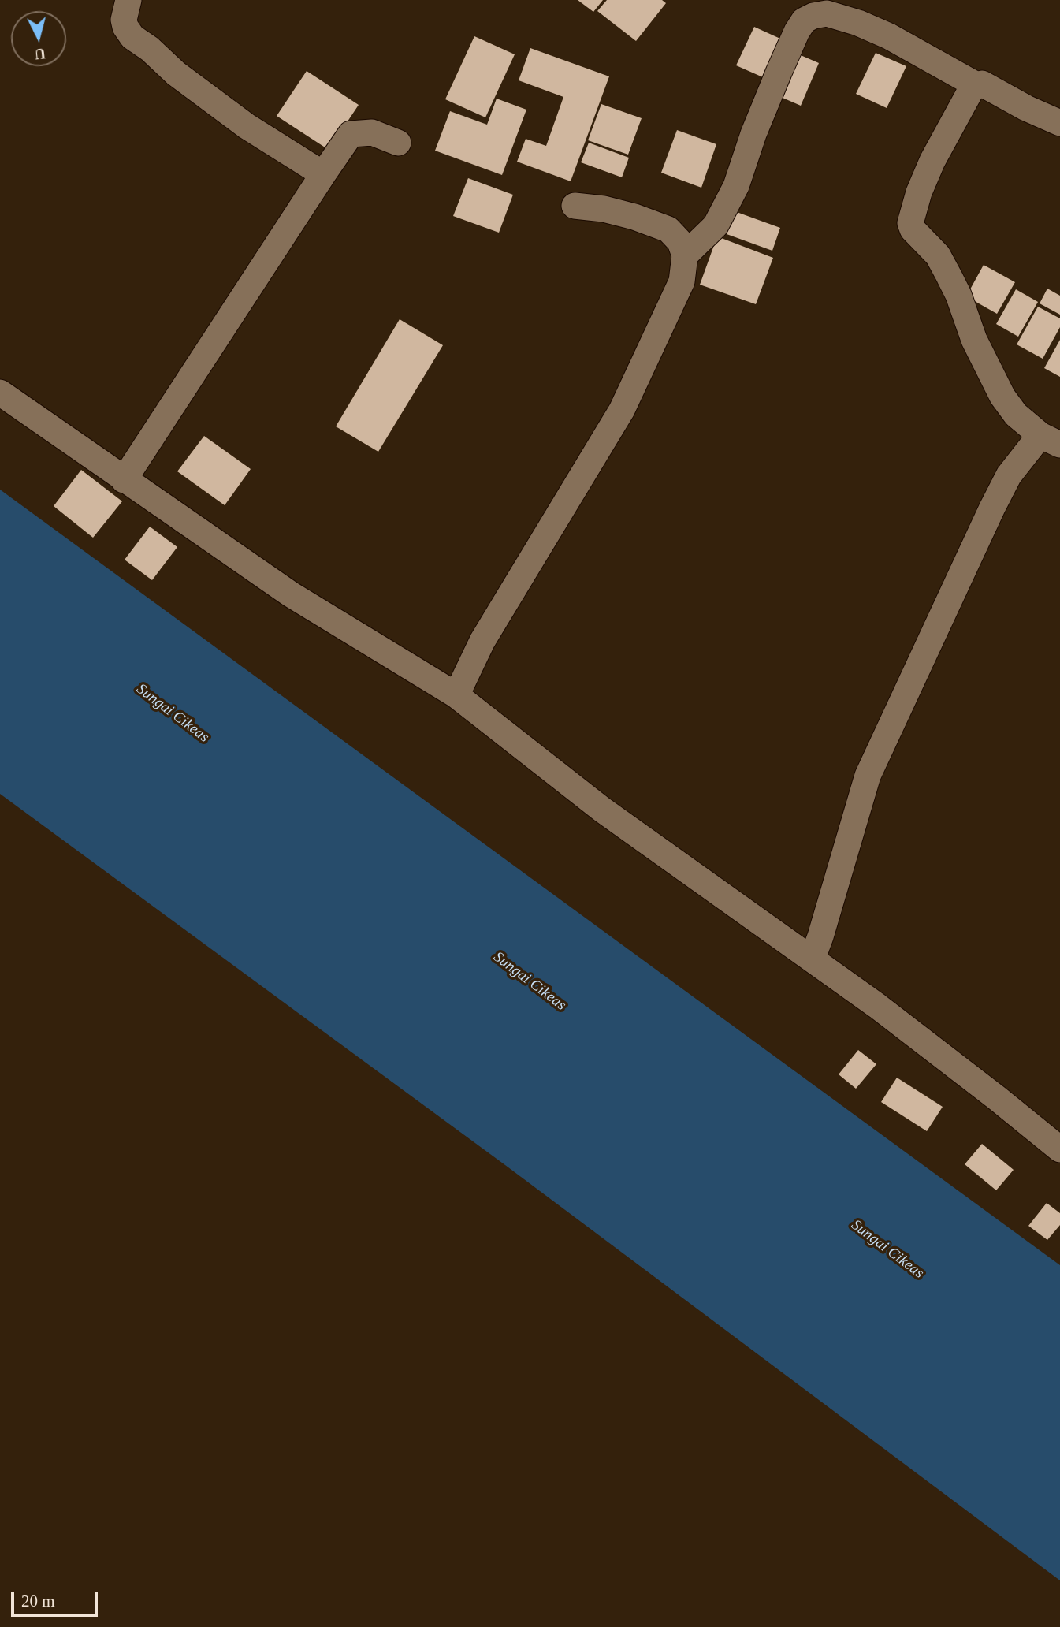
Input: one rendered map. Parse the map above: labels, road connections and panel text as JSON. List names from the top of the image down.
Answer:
{
  "water": ["Sungai Cikeas"],
  "scale_bar": "20 m",
  "north": "bottom"
}
